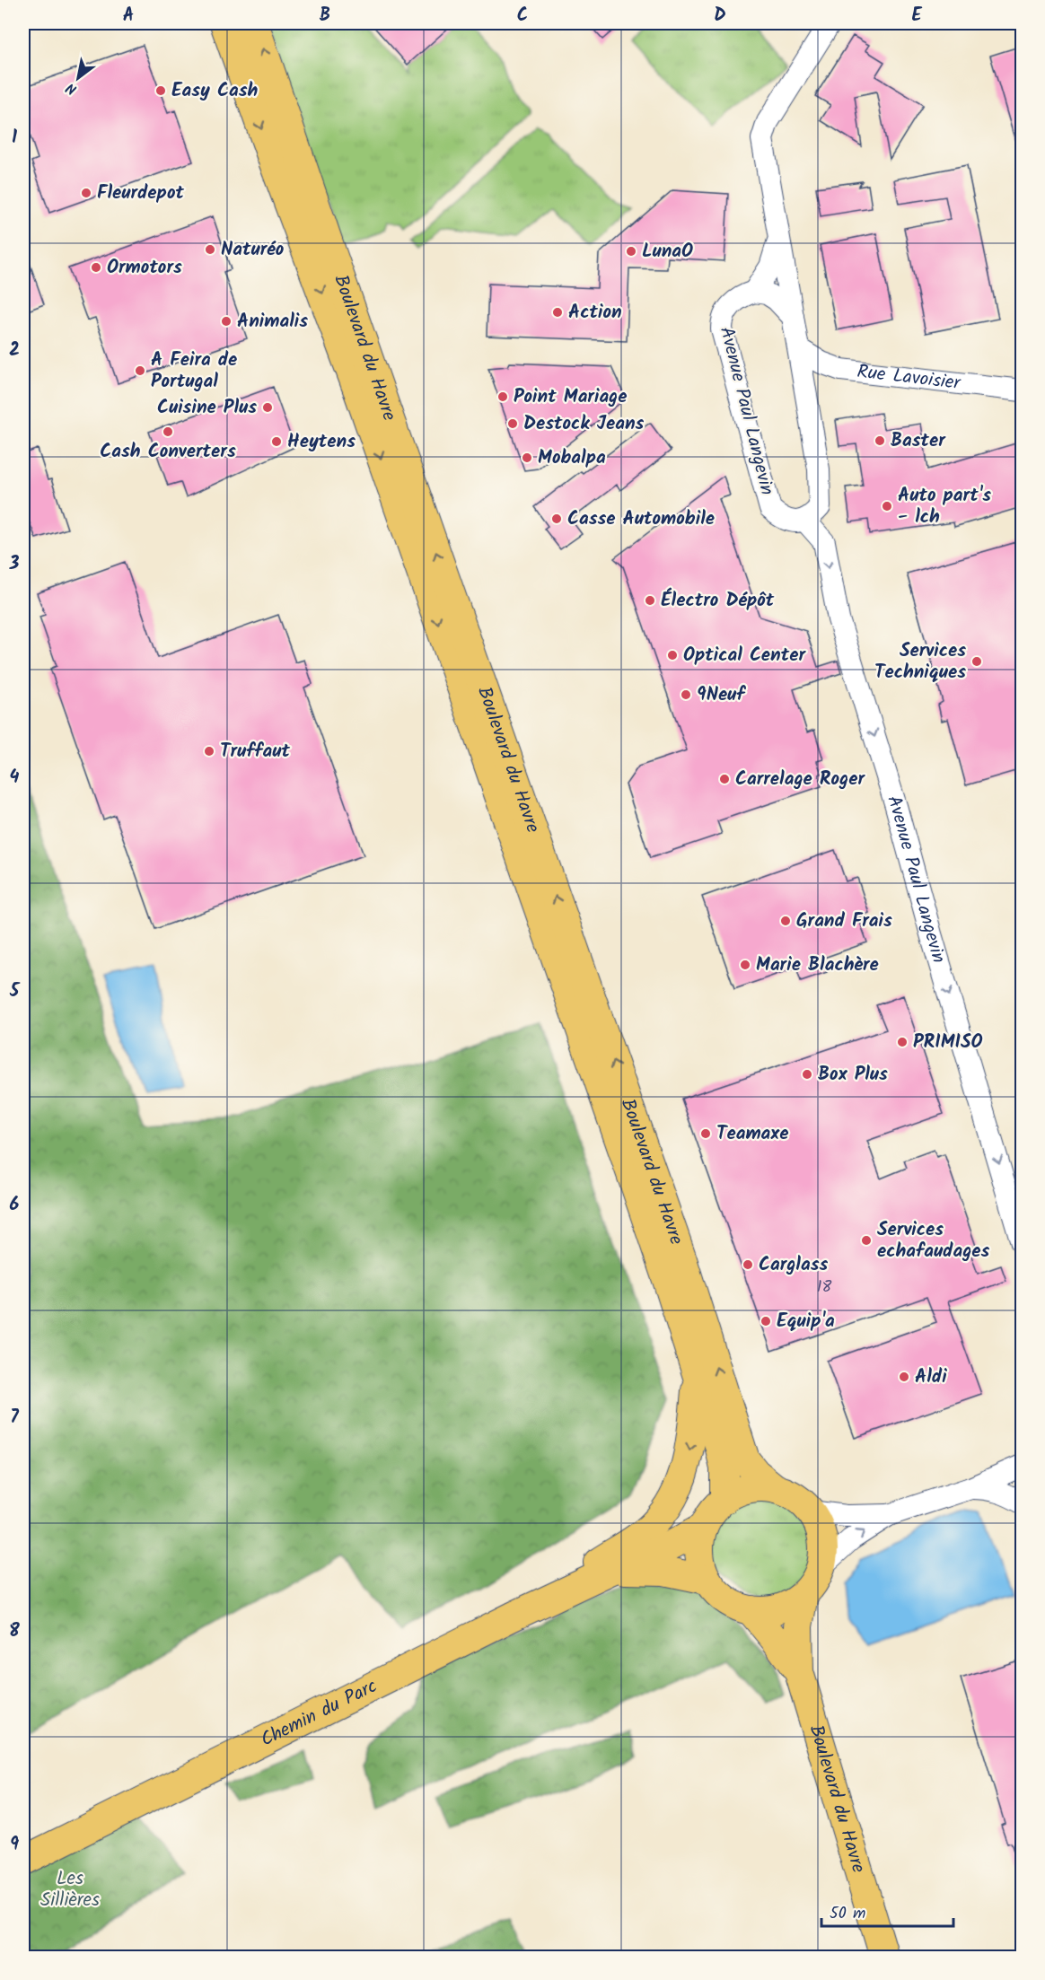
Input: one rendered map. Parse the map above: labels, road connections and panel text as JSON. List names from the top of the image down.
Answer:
{
  "streets": {
    "main road": ["Boulevard du Havre", "Chemin du Parc"],
    "street": ["Rue Lavoisier", "Avenue Paul Langevin"]
  },
  "crossings": [
    ["Boulevard du Havre", "Chemin du Parc"],
    ["Rue Lavoisier", "Avenue Paul Langevin"]
  ],
  "one_way": ["Avenue Paul Langevin"],
  "parks": ["Les Sillières"],
  "places": [
    "Easy Cash",
    "Fleurdepot",
    "Naturéo",
    "LunaO",
    "Ormotors",
    "Action",
    "Animalis",
    "A Feira de Portugal",
    "Point Mariage",
    "Cuisine Plus",
    "Destock Jeans",
    "Cash Converters",
    "Baster",
    "Heytens",
    "Mobalpa",
    "Auto part's - lch",
    "Casse Automobile",
    "Électro Dépôt",
    "Optical Center",
    "Services Techniques",
    "9Neuf",
    "Truffaut",
    "Carrelage Roger",
    "Grand Frais",
    "Marie Blachère",
    "PRIMISO",
    "Box Plus",
    "Teamaxe",
    "Services echafaudages",
    "Carglass",
    "Equip'a",
    "Aldi"
  ],
  "house_numbers": ["18"],
  "scale_bar": "50 m",
  "north": "bottom left",
  "grid": {
    "columns": [
      "A",
      "B",
      "C",
      "D",
      "E"
    ],
    "rows": [
      "1",
      "2",
      "3",
      "4",
      "5",
      "6",
      "7",
      "8",
      "9"
    ]
  }
}
